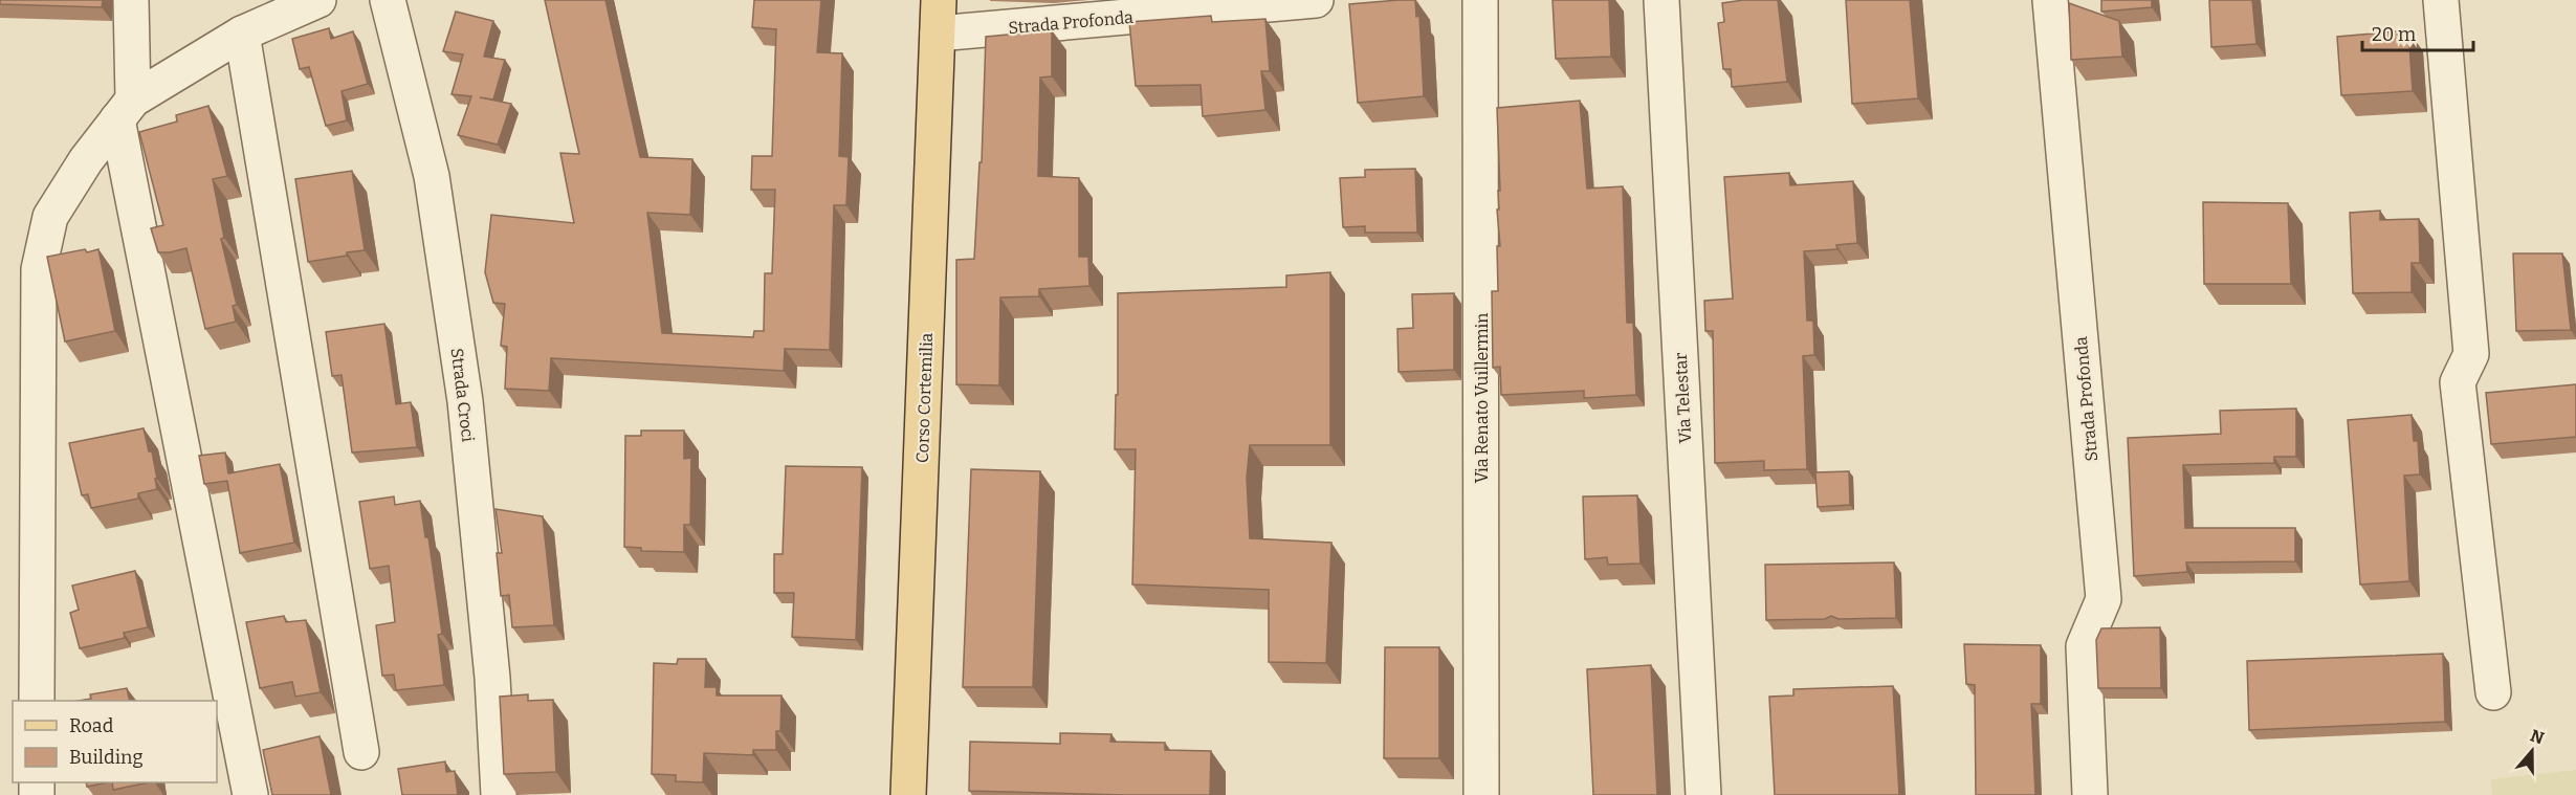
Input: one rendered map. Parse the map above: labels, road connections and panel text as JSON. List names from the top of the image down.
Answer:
{
  "streets": {
    "main road": ["Corso Cortemilia"],
    "street": [
      "Strada Profonda",
      "Strada Croci",
      "Via Renato Vuillermin",
      "Via Telestar"
    ]
  },
  "crossings": [
    ["Strada Profonda", "Corso Cortemilia"]
  ],
  "legend": ["Road", "Building"],
  "scale_bar": "20 m",
  "north": "top"
}
